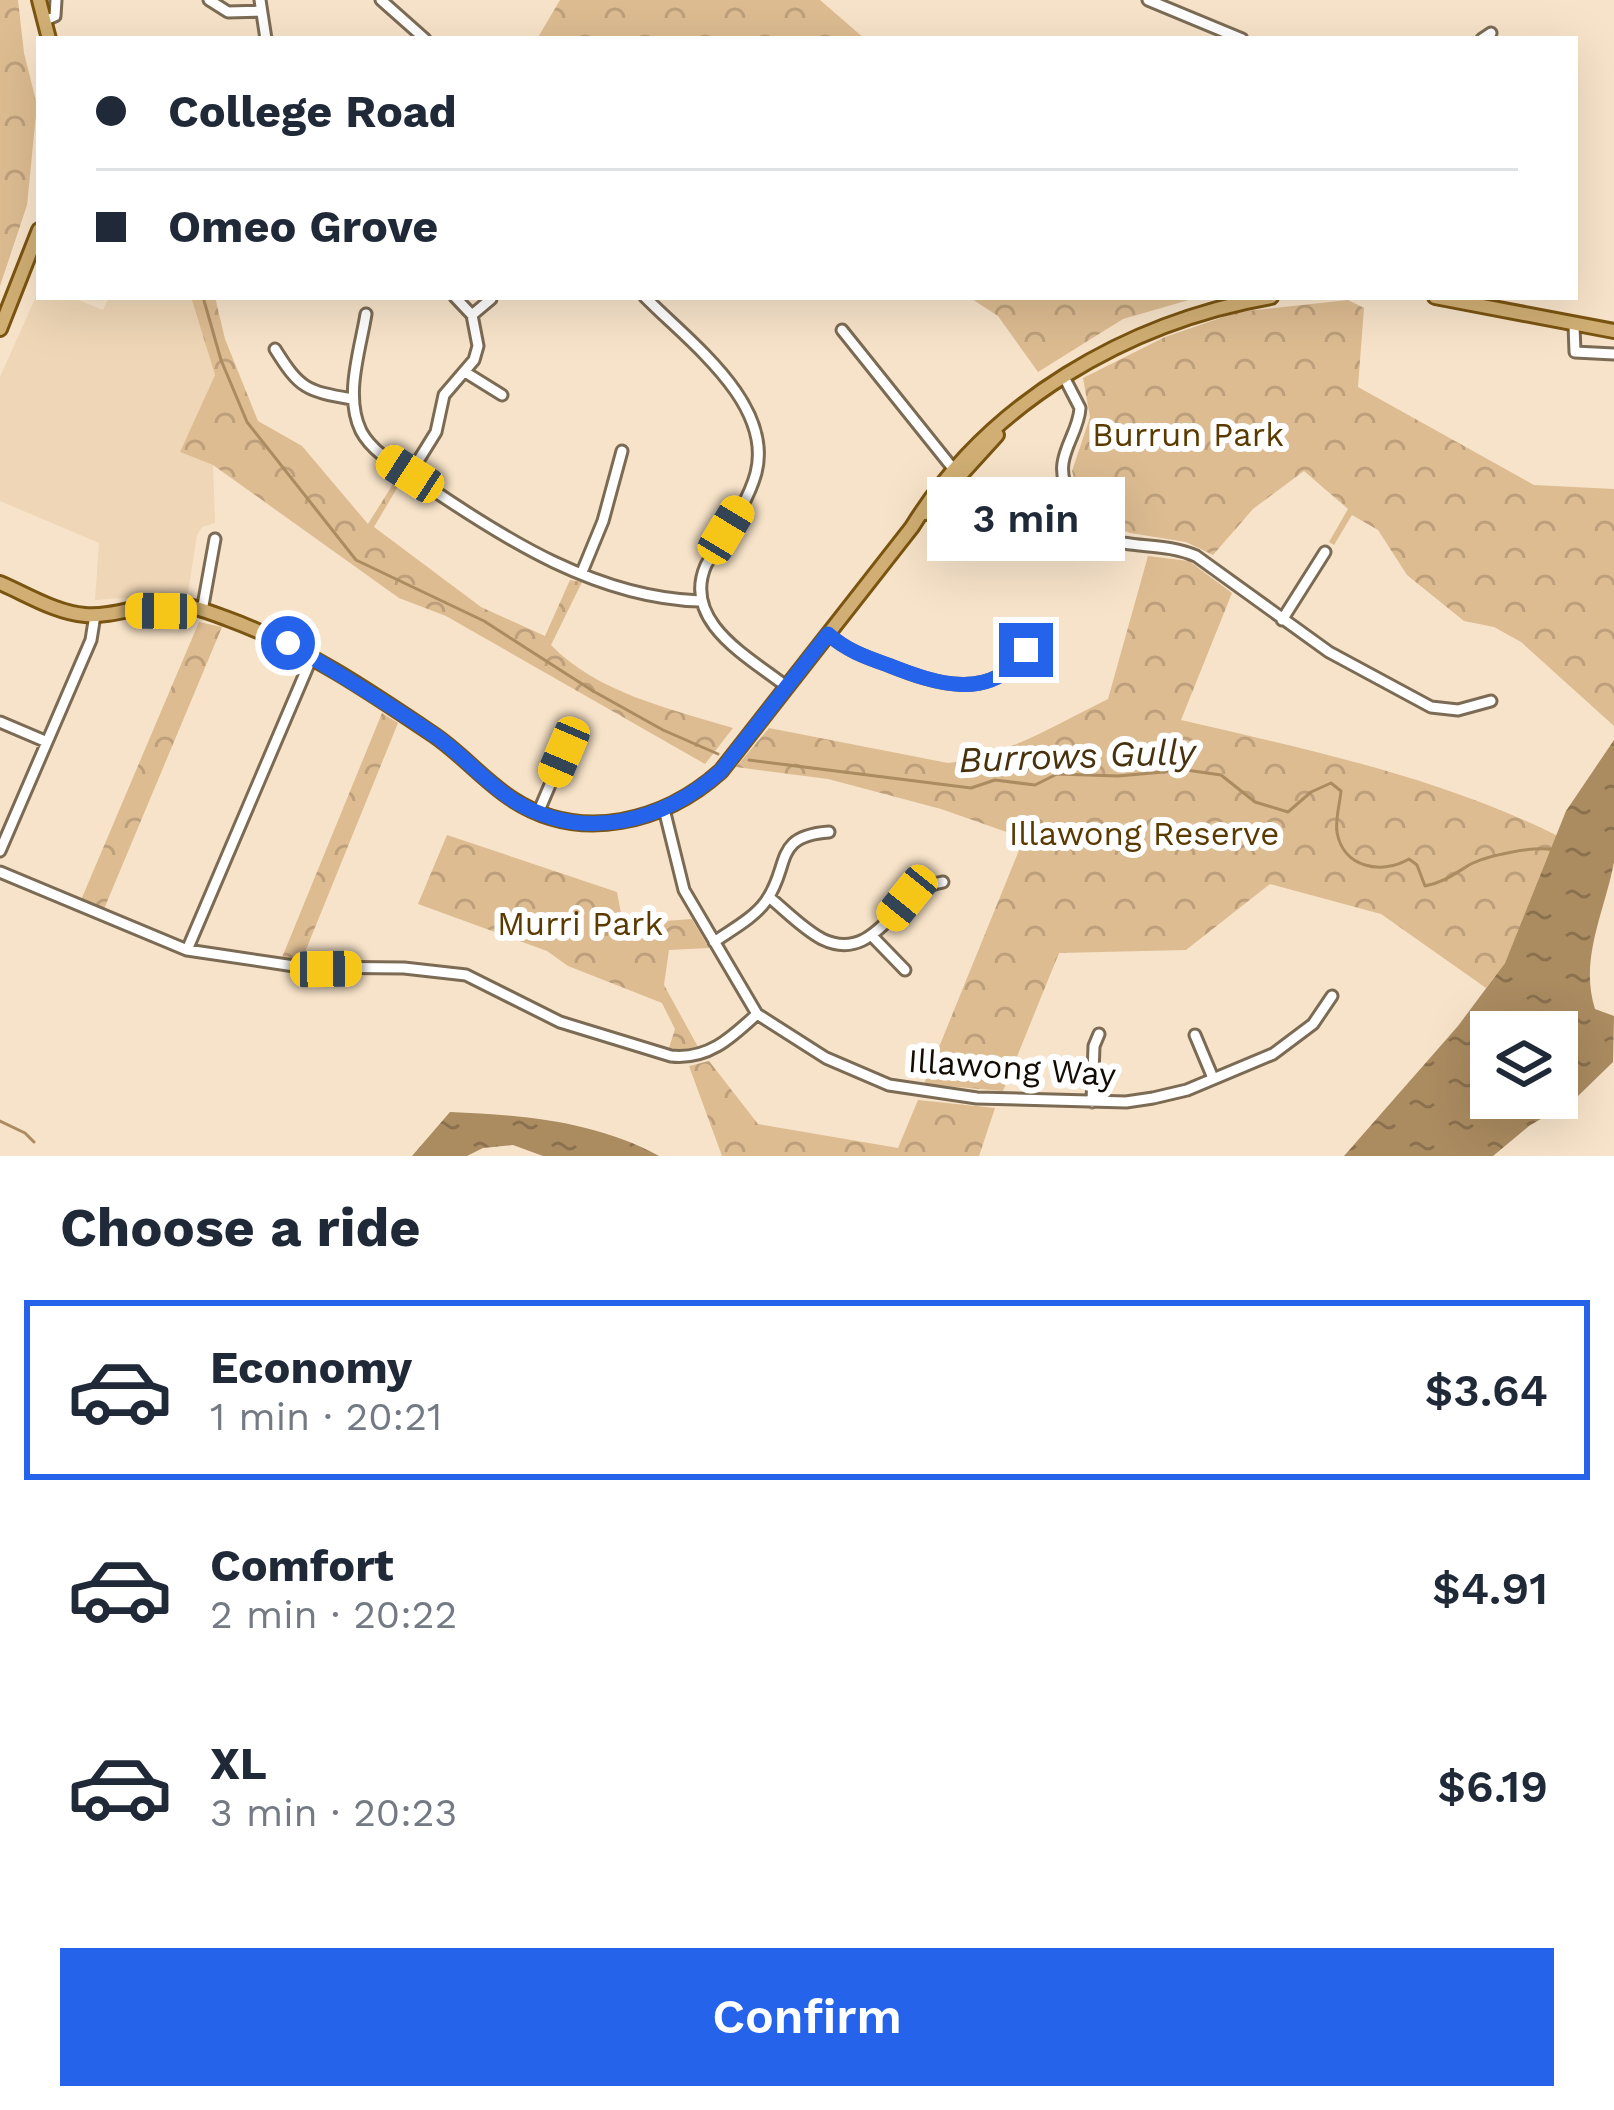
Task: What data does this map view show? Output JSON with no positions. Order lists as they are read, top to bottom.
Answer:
{
  "streets": {
    "street": ["Illawong Way"]
  },
  "water": ["Burrows Gully"],
  "parks": ["Burrun Park", "Illawong Reserve", "Murri Park"],
  "page": {
    "banner": ["College Road", "Omeo Grove"],
    "bubble": "3 min",
    "heading": "Choose a ride",
    "list": [
      {
        "name": "Economy",
        "note": "1 min · 20:21",
        "value": "$3.64"
      },
      {
        "name": "Comfort",
        "note": "2 min · 20:22",
        "value": "$4.91"
      },
      {
        "name": "XL",
        "note": "3 min · 20:23",
        "value": "$6.19"
      }
    ],
    "buttons": "Confirm"
  }
}
